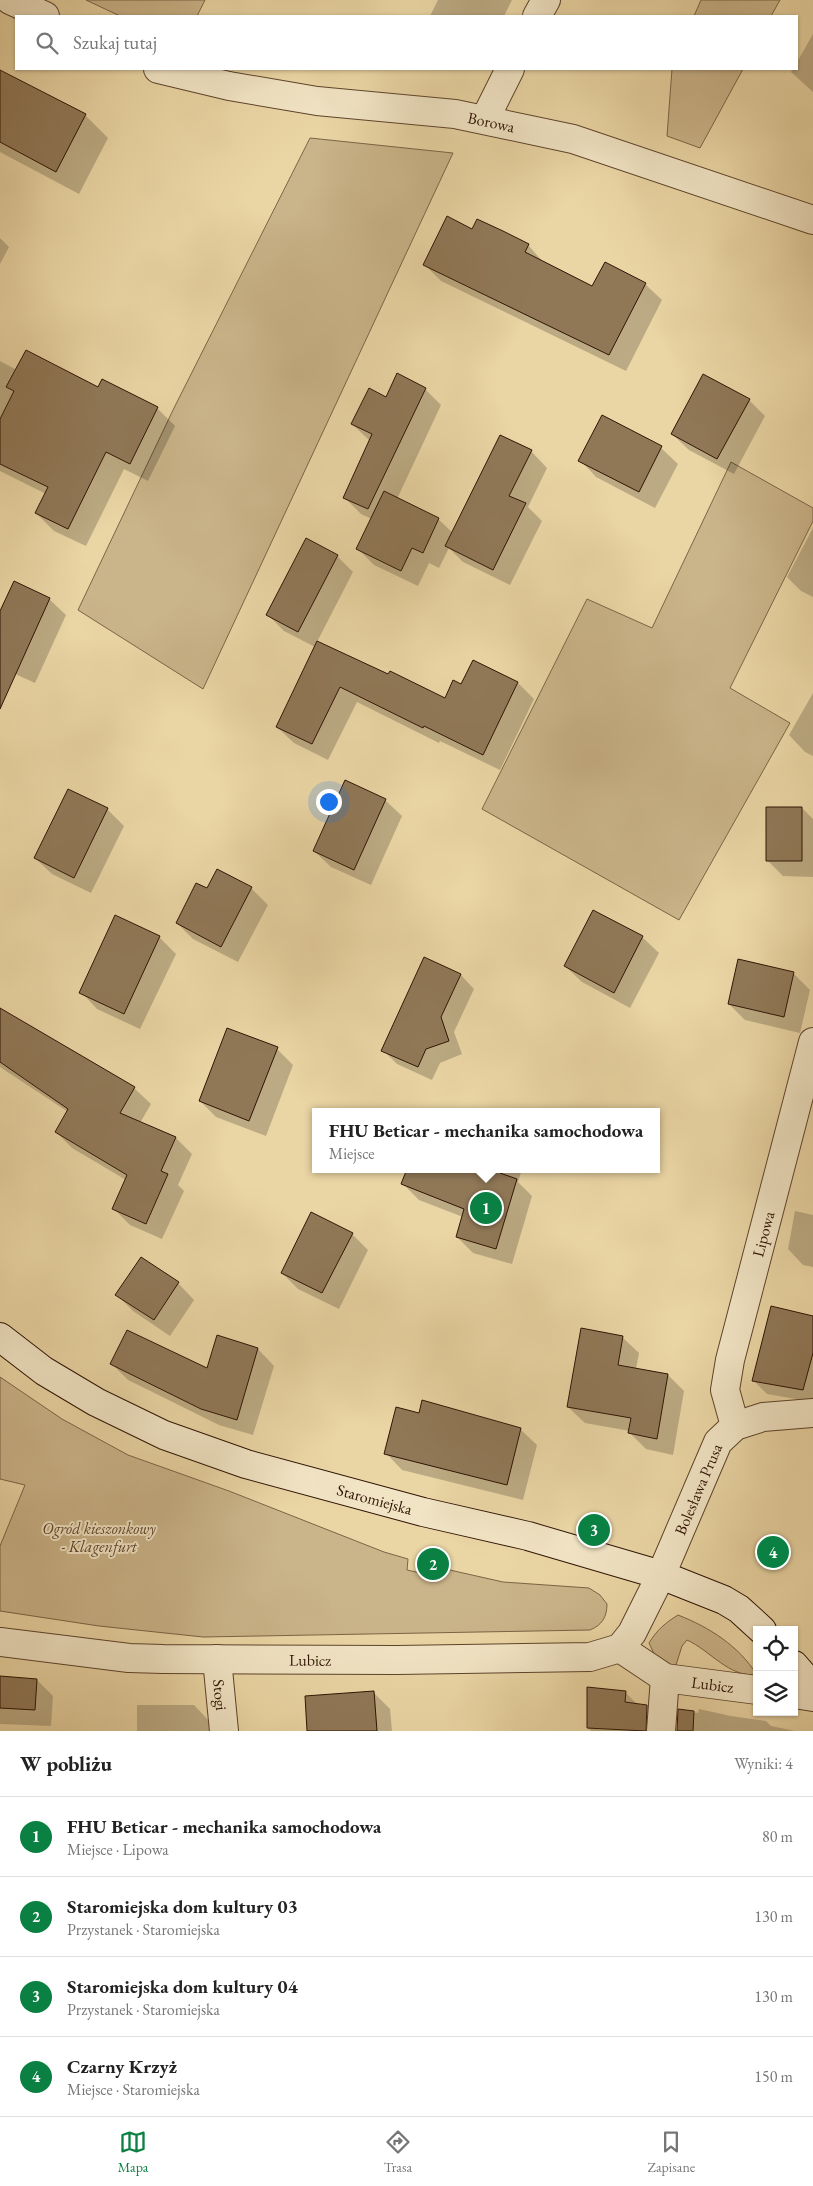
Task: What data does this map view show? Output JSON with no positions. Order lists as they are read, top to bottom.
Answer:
{
  "streets": {
    "street": [
      "Borowa",
      "Lipowa",
      "Bolesława Prusa",
      "Staromiejska",
      "Lubicz",
      "Stogi"
    ]
  },
  "crossings": [
    ["Lipowa", "Bolesława Prusa"],
    ["Bolesława Prusa", "Staromiejska"],
    ["Lubicz", "Stogi"]
  ],
  "parks": ["Ogród kieszonkowy - Klagenfurt"],
  "page": {
    "search": "Szukaj tutaj",
    "popup": ["FHU Beticar - mechanika samochodowa", "Miejsce"],
    "pins": [
      "1",
      "3",
      "4",
      "2"
    ],
    "heading": ["W pobliżu", "Wyniki: 4"],
    "list": [
      {
        "mark": "1",
        "name": "FHU Beticar - mechanika samochodowa",
        "note": "Miejsce · Lipowa",
        "value": "80 m"
      },
      {
        "mark": "2",
        "name": "Staromiejska dom kultury 03",
        "note": "Przystanek · Staromiejska",
        "value": "130 m"
      },
      {
        "mark": "3",
        "name": "Staromiejska dom kultury 04",
        "note": "Przystanek · Staromiejska",
        "value": "130 m"
      },
      {
        "mark": "4",
        "name": "Czarny Krzyż",
        "note": "Miejsce · Staromiejska",
        "value": "150 m"
      }
    ],
    "nav": ["Mapa", "Trasa", "Zapisane"]
  }
}
